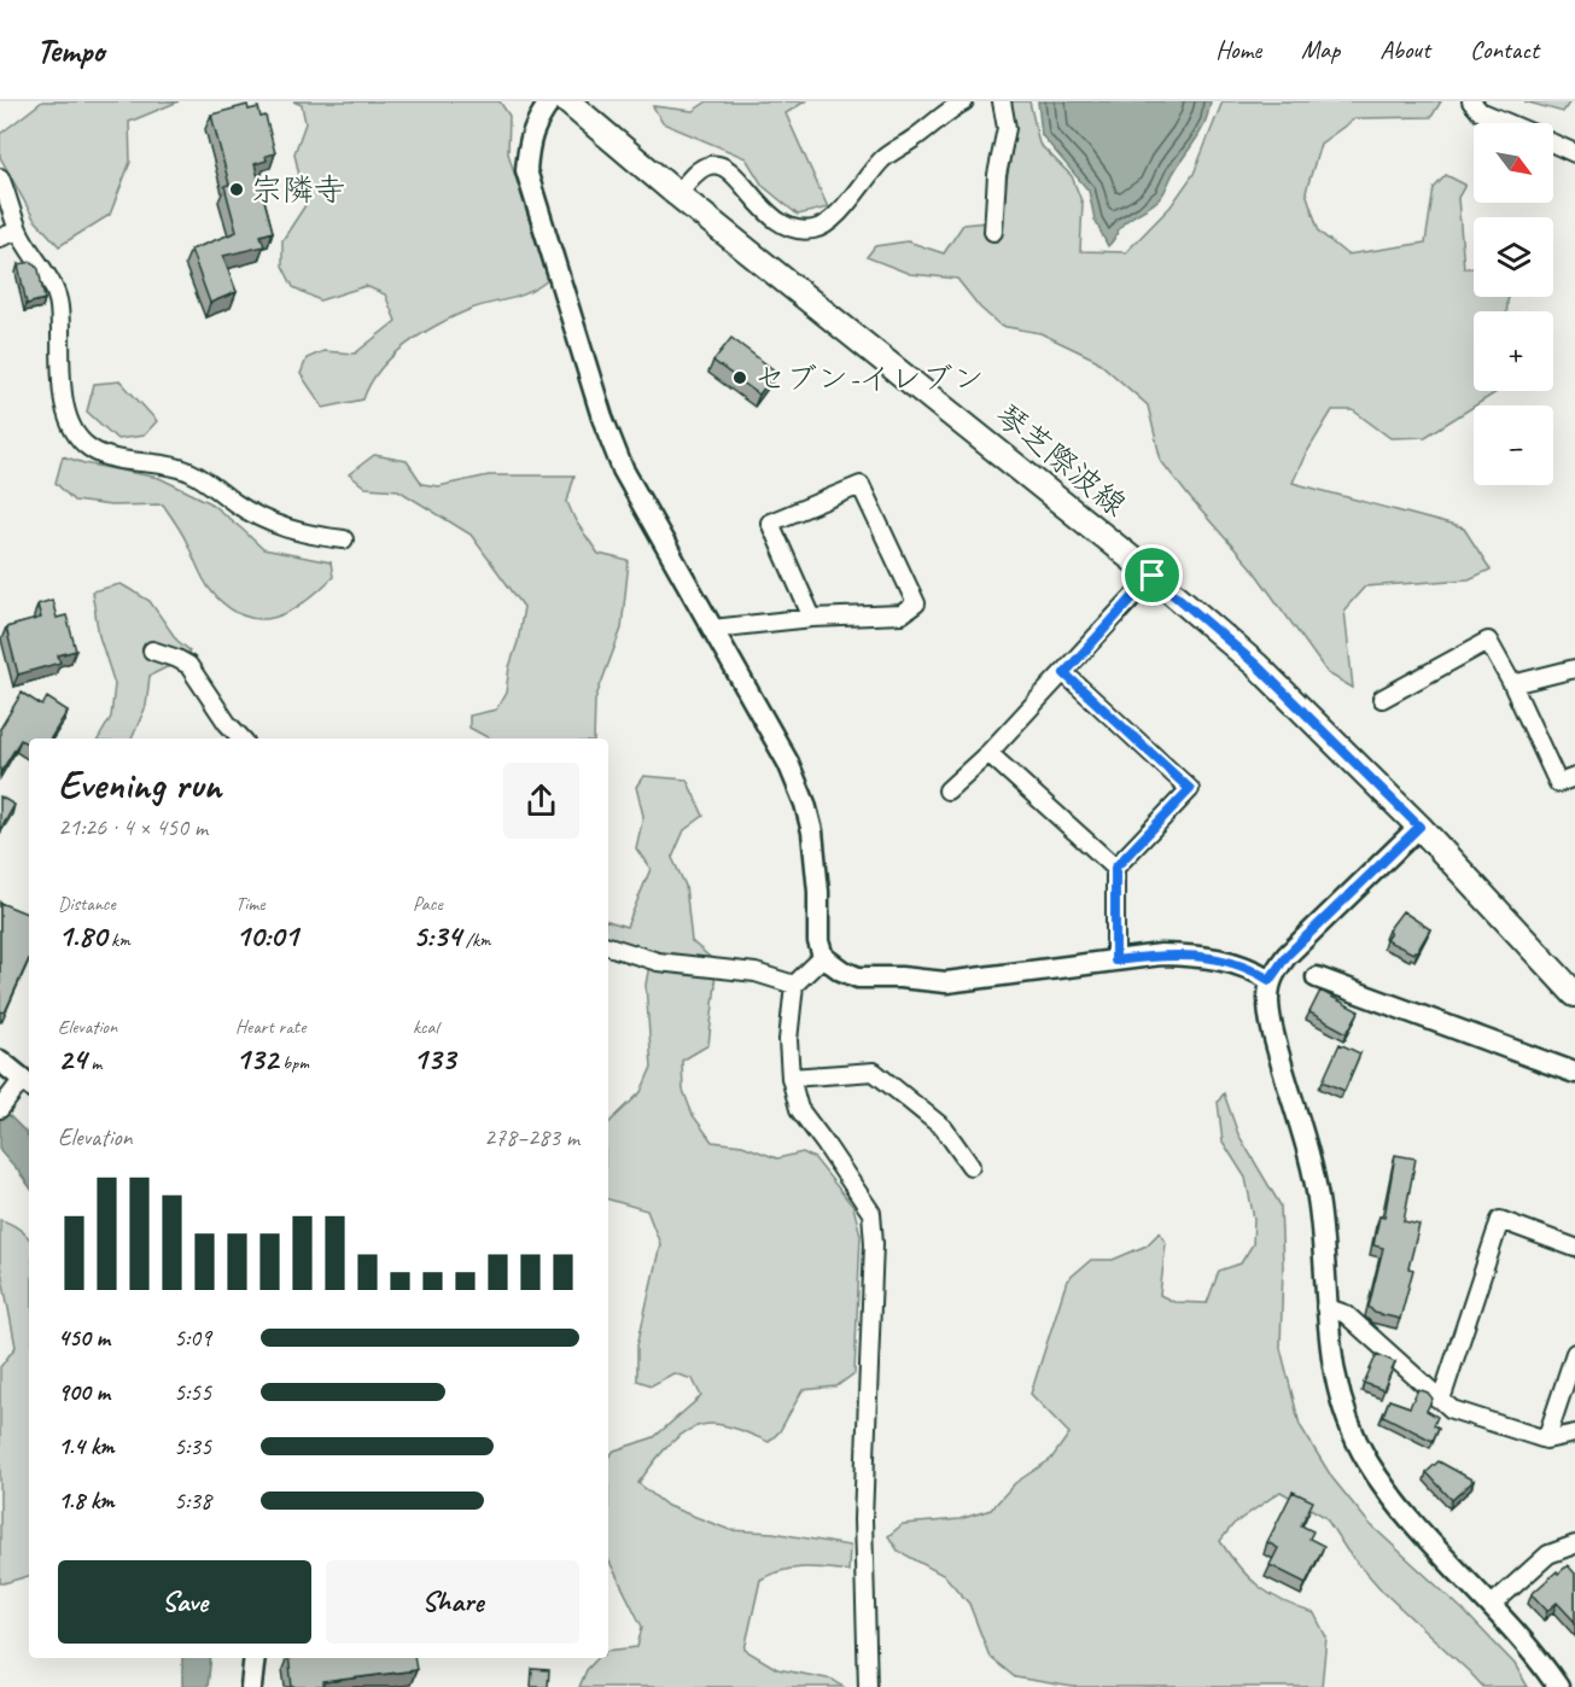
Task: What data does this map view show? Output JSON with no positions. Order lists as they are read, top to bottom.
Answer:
{
  "streets": {
    "main road": ["琴芝際波線"]
  },
  "places": ["宗隣寺", "セブン-イレブン"],
  "north": "bottom right",
  "page": {
    "header": "Tempo",
    "nav": [
      "Home",
      "Map",
      "About",
      "Contact"
    ],
    "map_buttons": ["+", "−"],
    "heading": ["Evening run", "21:26 · 4 × 450 m"],
    "stats": [
      ["Distance", "1.80 km"],
      ["Time", "10:01"],
      ["Pace", "5:34 /km"],
      ["Elevation", "24 m"],
      ["Heart rate", "132 bpm"],
      ["kcal", "133"]
    ],
    "chart": ["Elevation", "278–283 m"],
    "list": [
      {
        "name": "450 m",
        "note": "5:09"
      },
      {
        "name": "900 m",
        "note": "5:55"
      },
      {
        "name": "1.4 km",
        "note": "5:35"
      },
      {
        "name": "1.8 km",
        "note": "5:38"
      }
    ],
    "buttons": ["Save", "Share"]
  }
}
